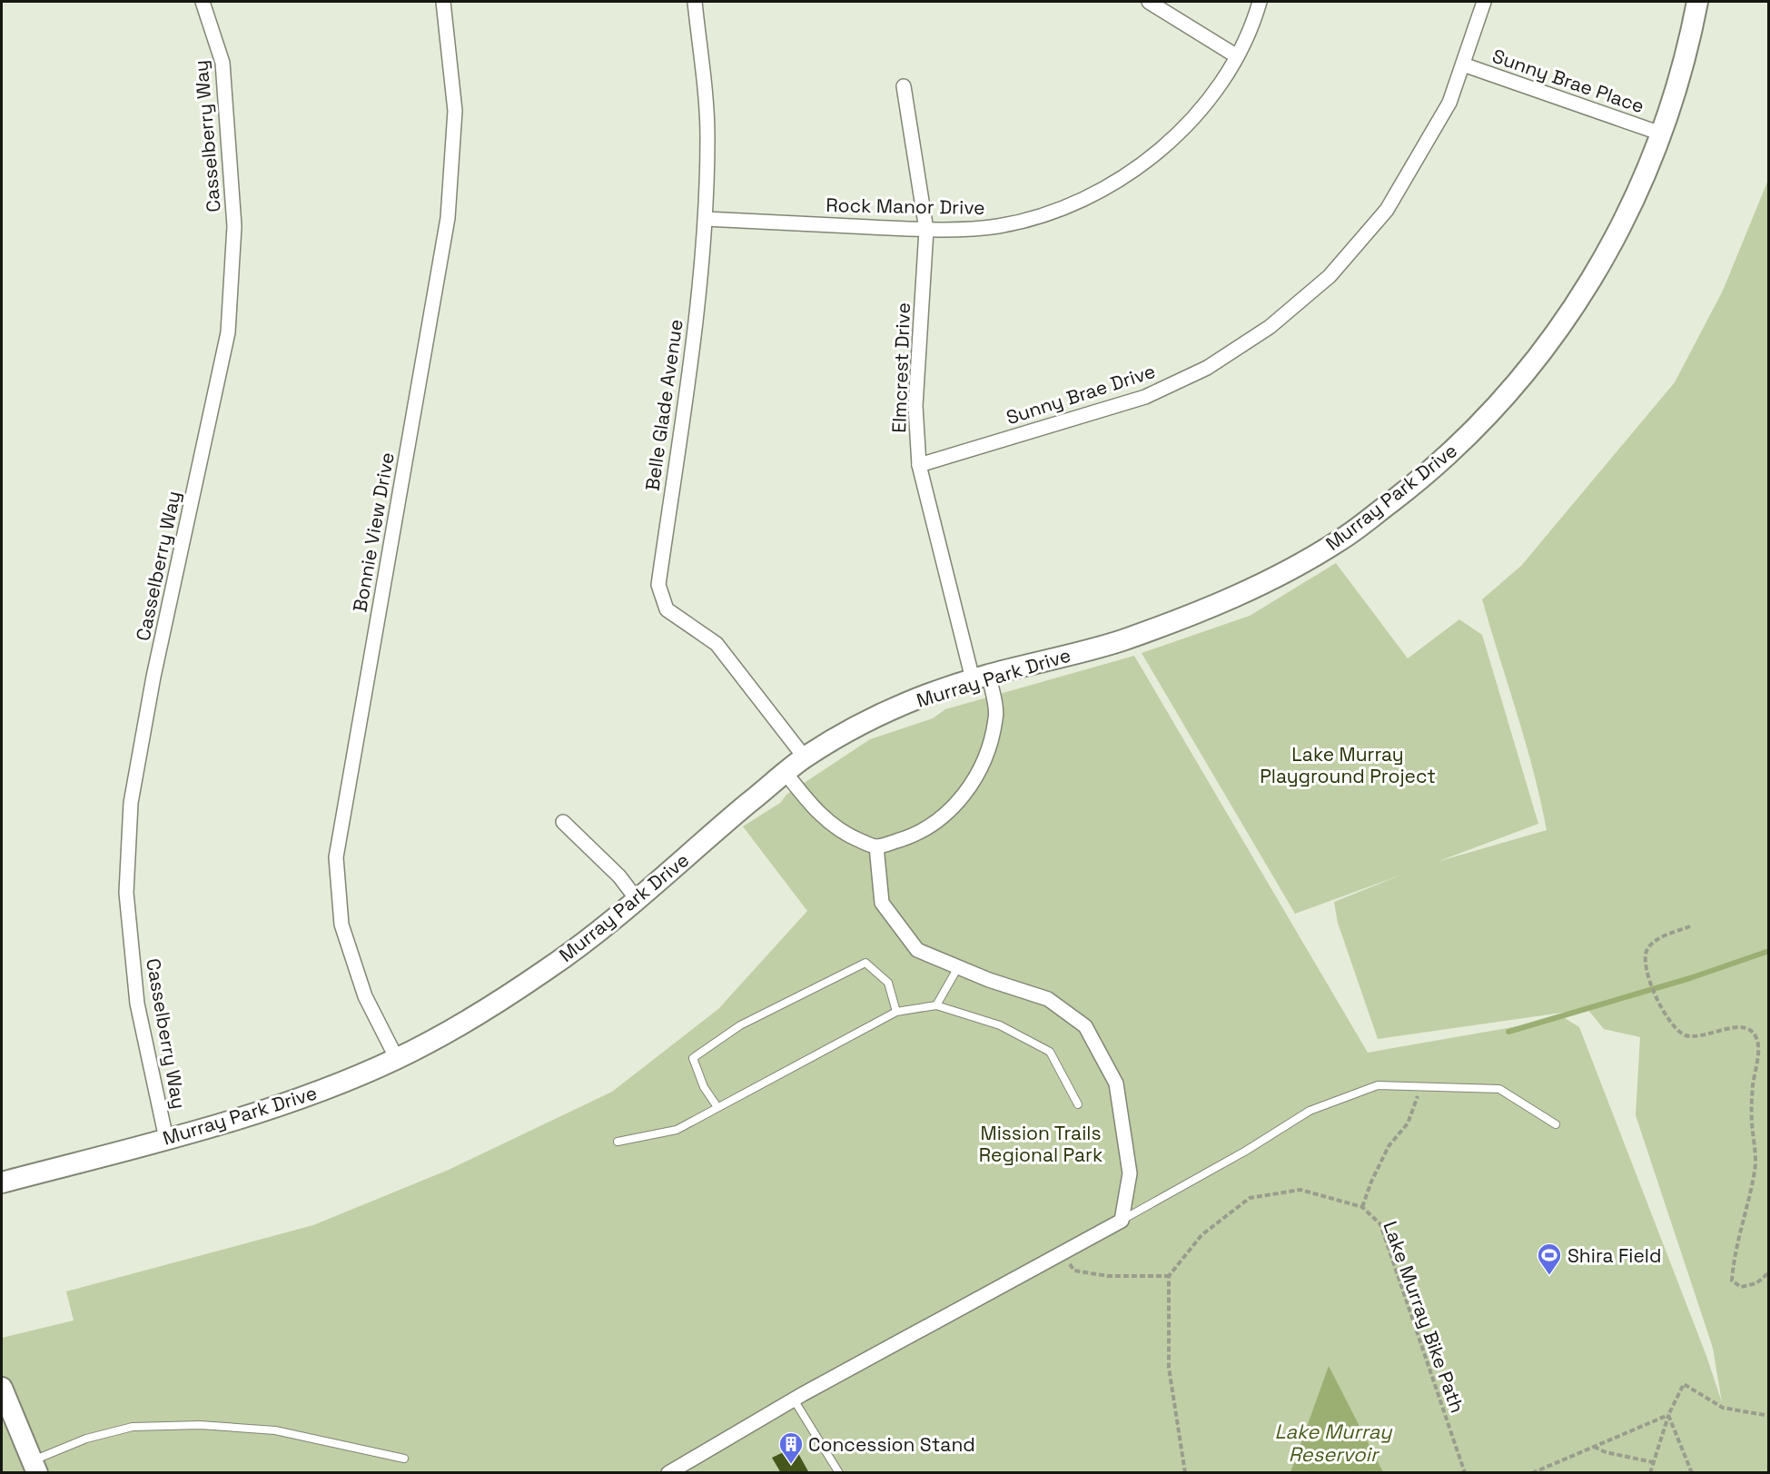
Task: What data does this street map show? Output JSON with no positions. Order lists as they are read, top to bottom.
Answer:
{
  "streets": {
    "street": [
      "Sunny Brae Place",
      "Casselberry Way",
      "Rock Manor Drive",
      "Elmcrest Drive",
      "Sunny Brae Drive",
      "Belle Glade Avenue",
      "Murray Park Drive",
      "Bonnie View Drive"
    ],
    "path": ["Lake Murray Bike Path"]
  },
  "crossings": [
    ["Sunny Brae Place", "Sunny Brae Drive"],
    ["Sunny Brae Place", "Murray Park Drive"],
    ["Casselberry Way", "Murray Park Drive"],
    ["Rock Manor Drive", "Elmcrest Drive"],
    ["Rock Manor Drive", "Belle Glade Avenue"],
    ["Elmcrest Drive", "Sunny Brae Drive"],
    ["Elmcrest Drive", "Murray Park Drive"],
    ["Belle Glade Avenue", "Murray Park Drive"],
    ["Murray Park Drive", "Bonnie View Drive"]
  ],
  "water": ["Lake Murray Reservoir"],
  "parks": ["Lake Murray Playground Project", "Mission Trails Regional Park"],
  "places": {
    "sports": ["Shira Field"],
    "building": ["Concession Stand"]
  }
}
